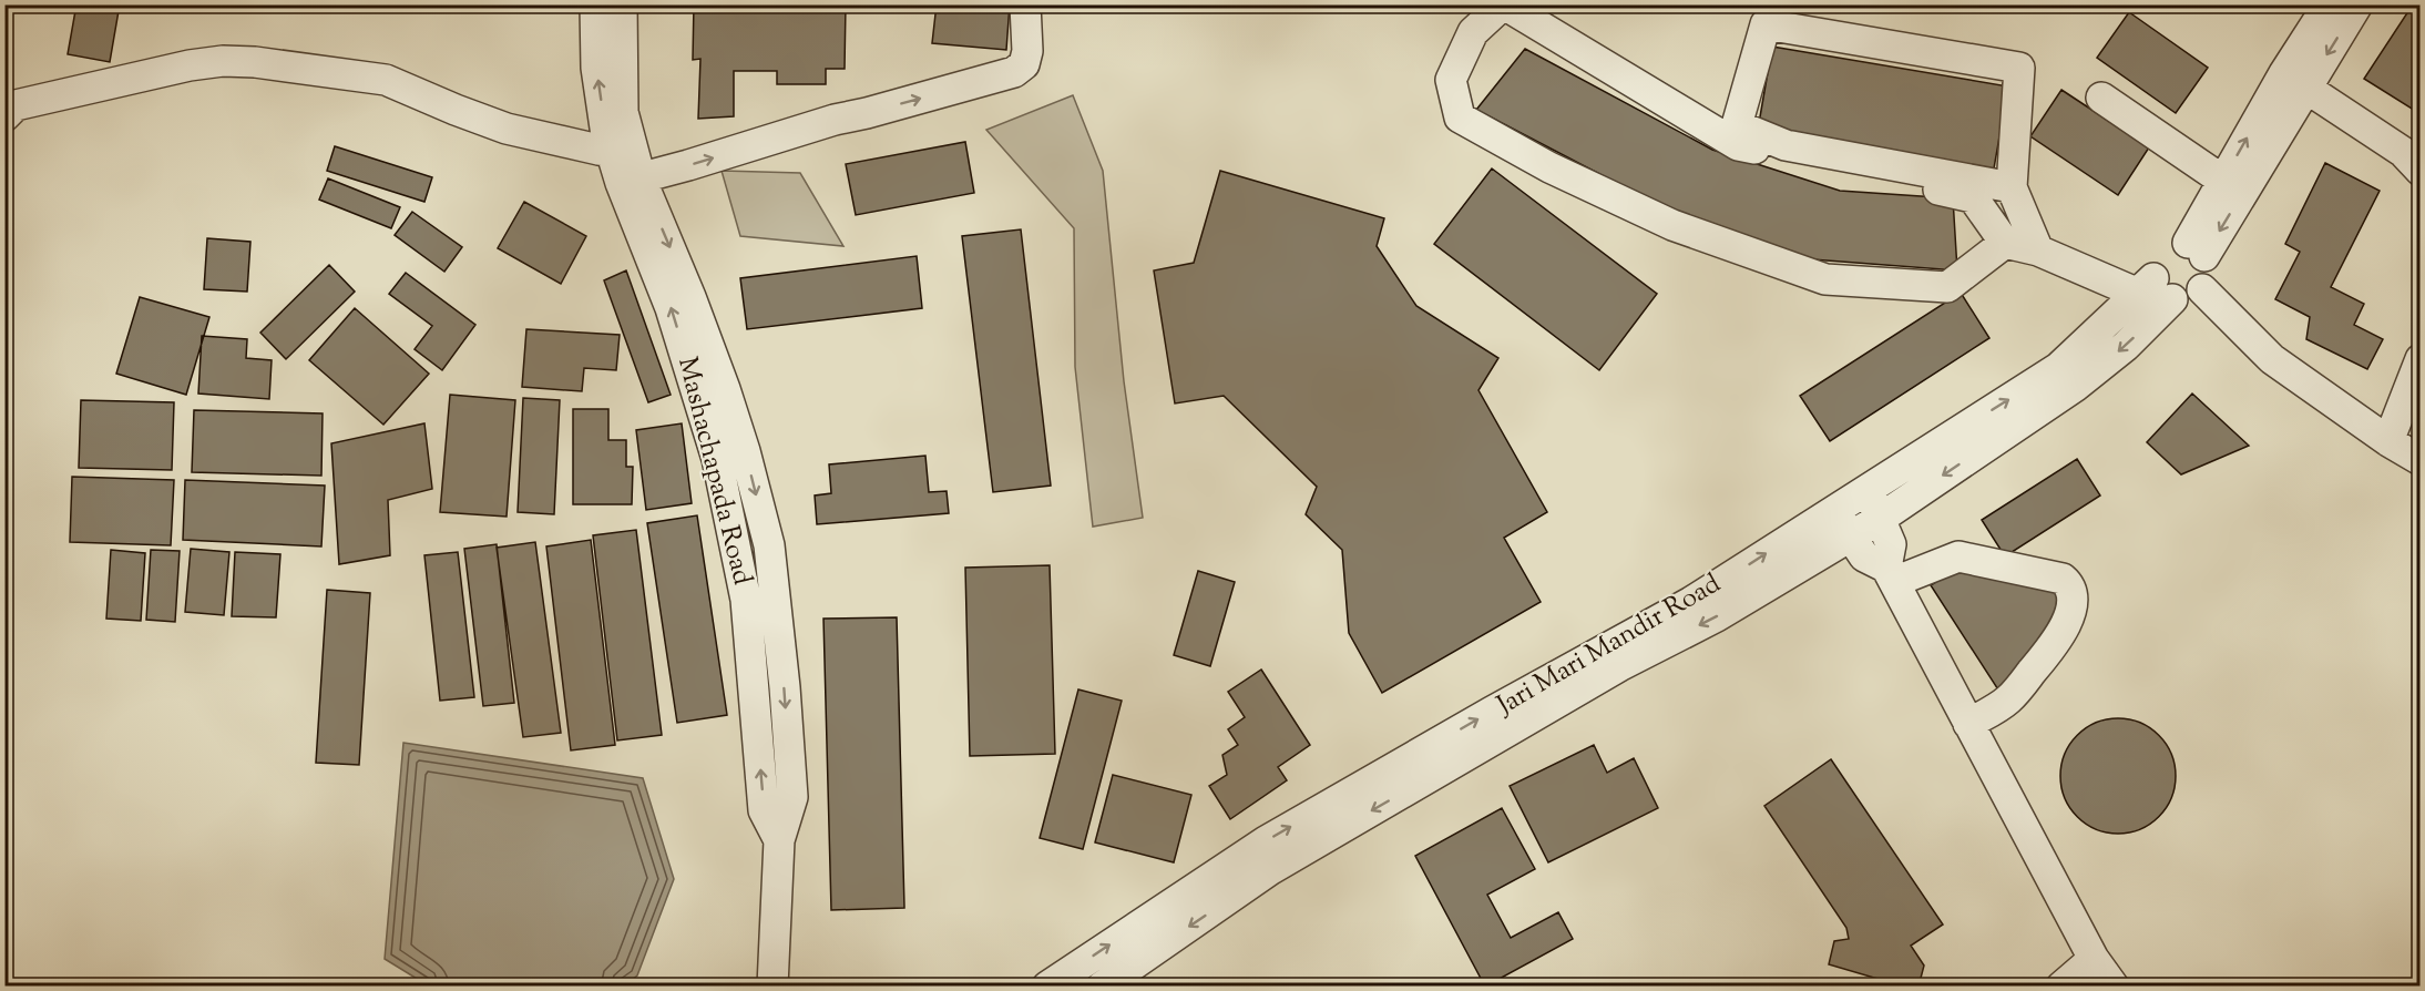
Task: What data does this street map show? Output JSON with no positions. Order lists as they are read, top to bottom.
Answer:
{
  "streets": {
    "street": ["Mashachapada Road", "Jari Mari Mandir Road"]
  }
}
